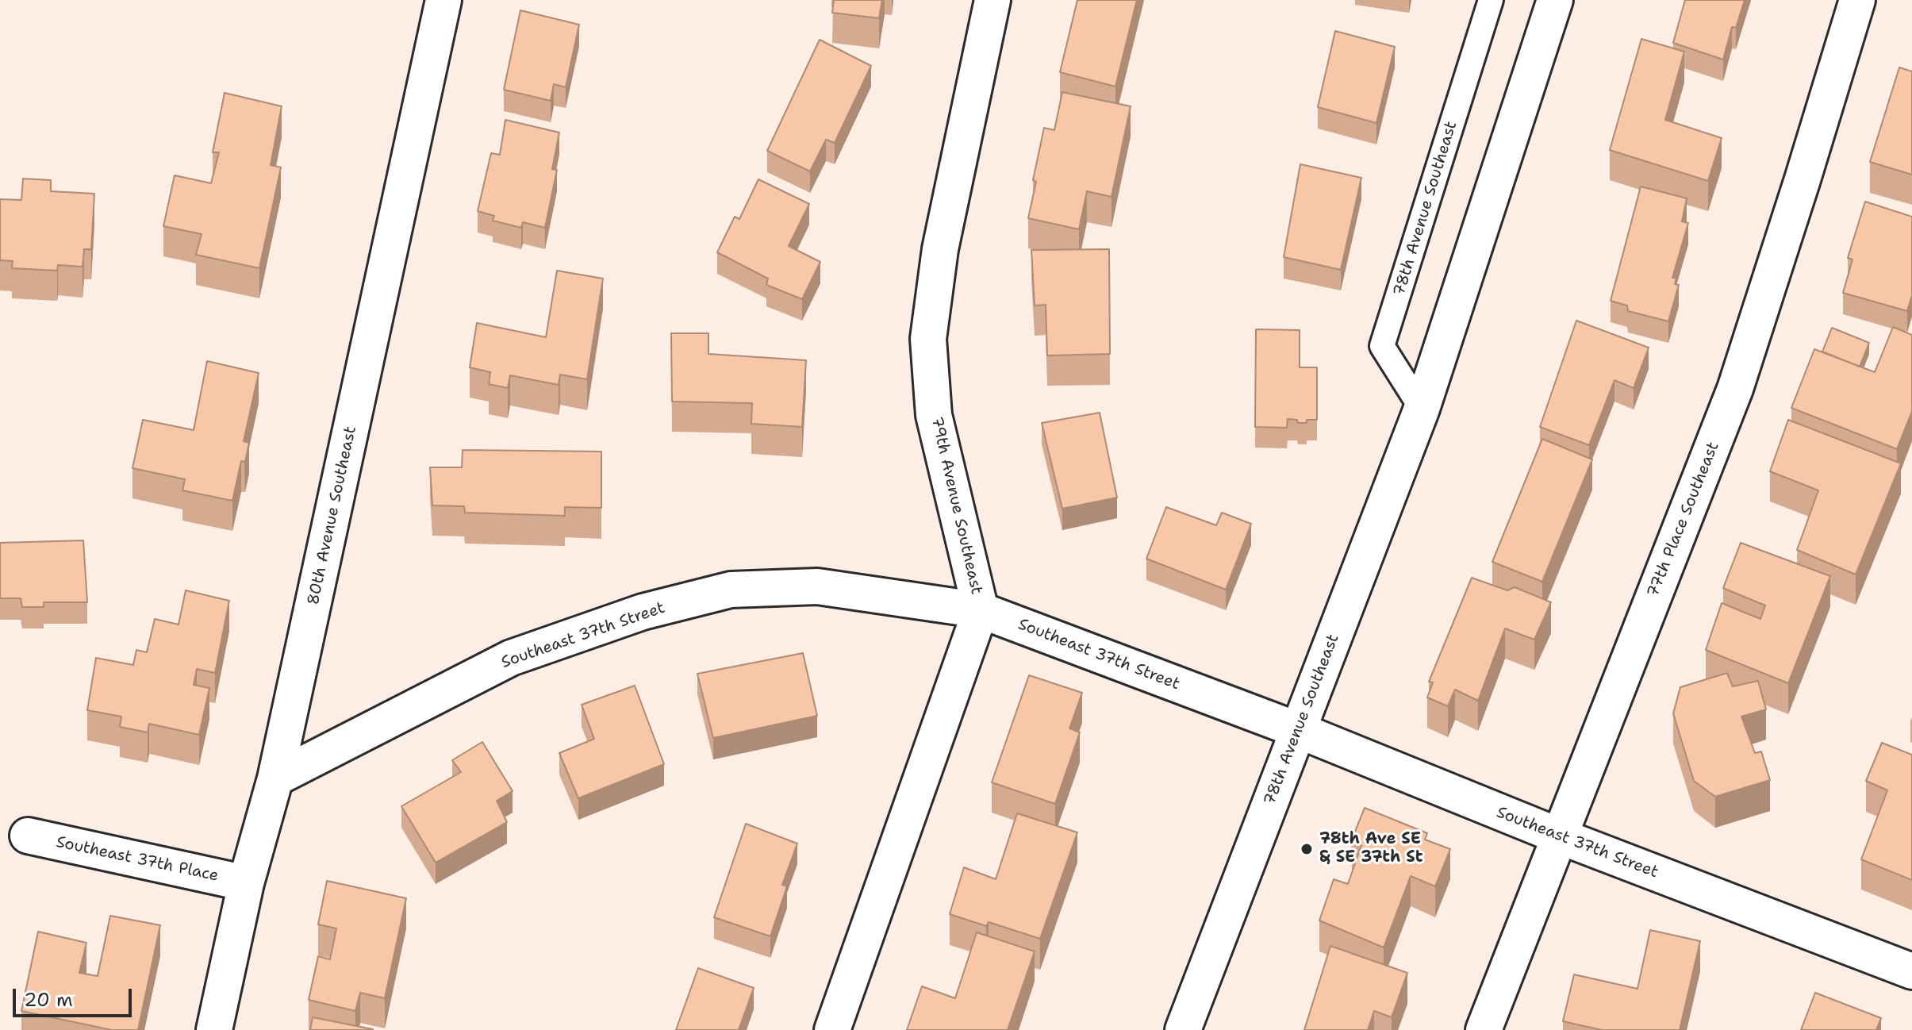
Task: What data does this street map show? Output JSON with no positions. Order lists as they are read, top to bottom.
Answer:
{
  "streets": {
    "street": [
      "78th Avenue Southeast",
      "79th Avenue Southeast",
      "80th Avenue Southeast",
      "77th Place Southeast",
      "Southeast 37th Street",
      "Southeast 37th Place"
    ]
  },
  "crossings": [
    ["78th Avenue Southeast", "Southeast 37th Street"],
    ["79th Avenue Southeast", "Southeast 37th Street"],
    ["80th Avenue Southeast", "Southeast 37th Street"],
    ["80th Avenue Southeast", "Southeast 37th Place"],
    ["77th Place Southeast", "Southeast 37th Street"]
  ],
  "places": ["78th Ave SE & SE 37th St"],
  "scale_bar": "20 m"
}
